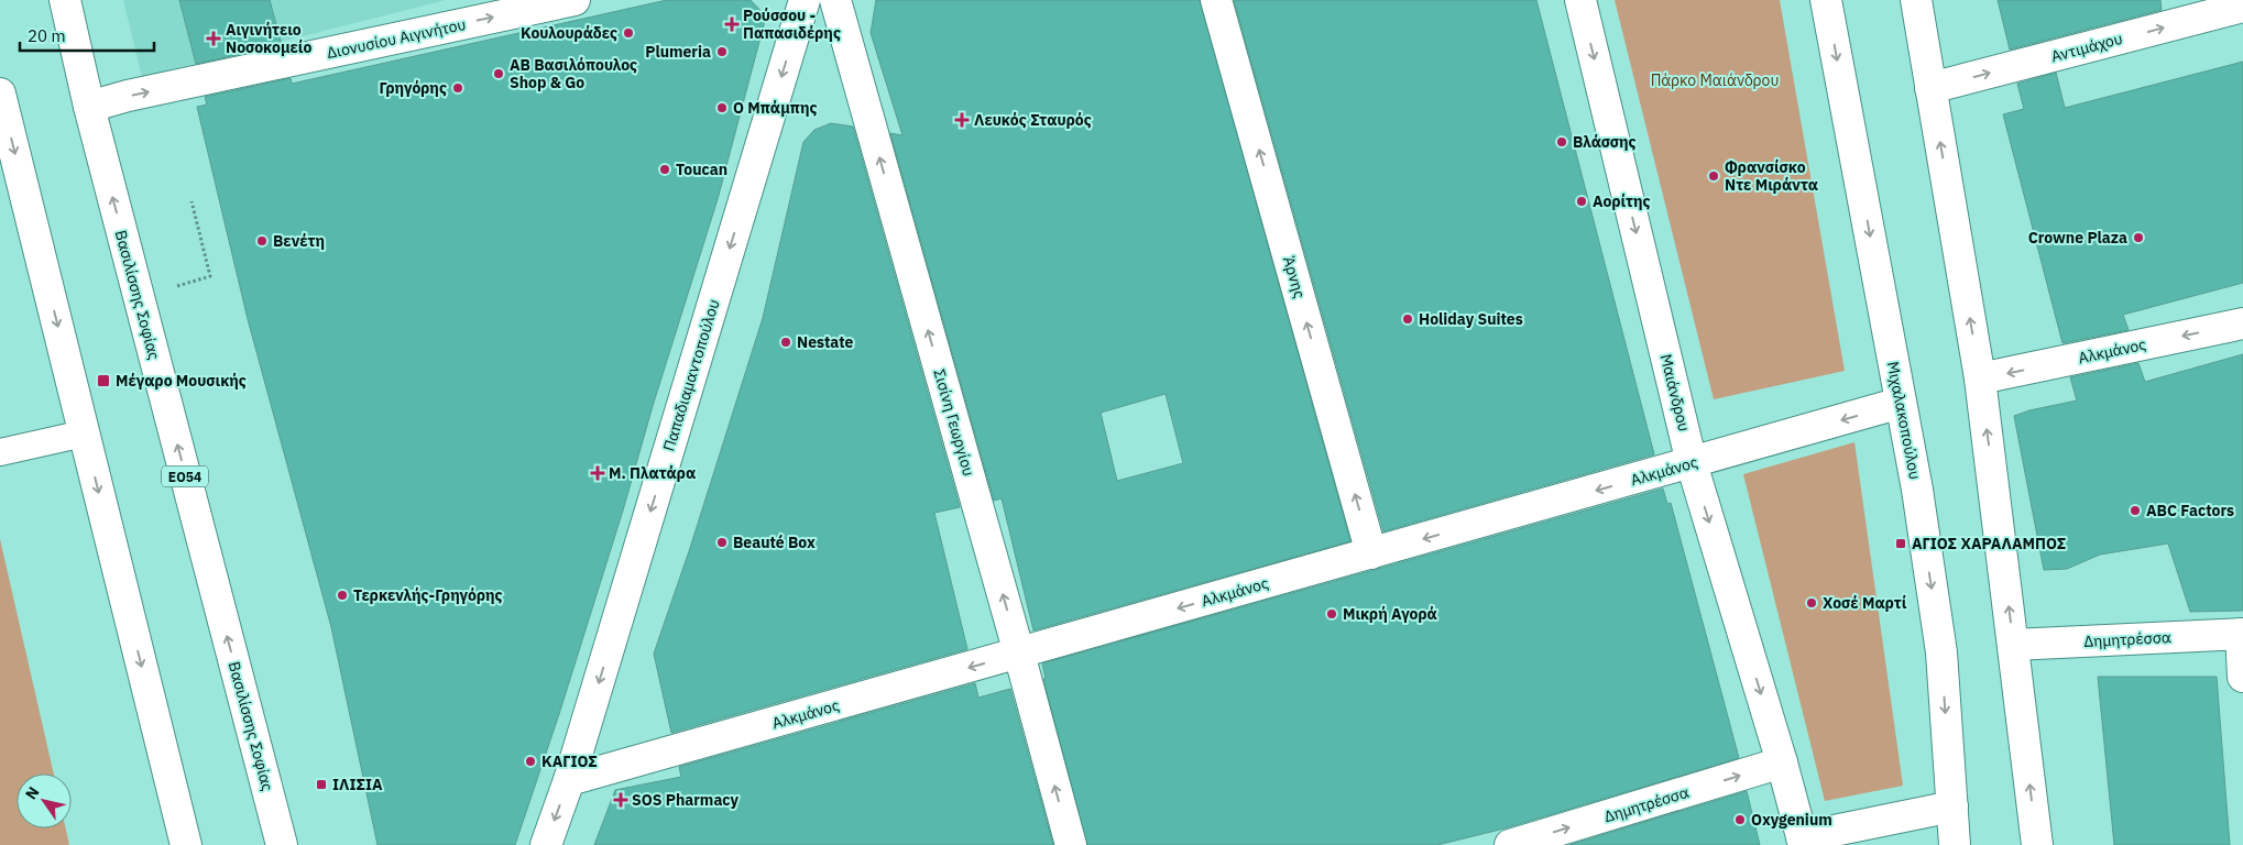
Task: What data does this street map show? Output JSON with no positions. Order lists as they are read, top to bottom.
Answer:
{
  "streets": {
    "street": [
      "Διονυσίου Αιγινήτου",
      "Αντιμάχου",
      "Άρνης",
      "Βασιλίσσης Σοφίας",
      "Αλκμάνος",
      "Παπαδιαμαντοπούλου",
      "Μαιάνδρου",
      "Μιχαλακοπούλου",
      "Σισίνη Γεωργίου",
      "ΕΟ54",
      "Δημητρέσσα"
    ]
  },
  "crossings": [
    ["Διονυσίου Αιγινήτου", "Βασιλίσσης Σοφίας"],
    ["Άρνης", "Αλκμάνος"],
    ["Αλκμάνος", "Παπαδιαμαντοπούλου"],
    ["Αλκμάνος", "Μαιάνδρου"],
    ["Αλκμάνος", "Μιχαλακοπούλου"],
    ["Αλκμάνος", "Σισίνη Γεωργίου"],
    ["Μαιάνδρου", "Δημητρέσσα"]
  ],
  "one_way": [
    "Διονυσίου Αιγινήτου",
    "Αντιμάχου",
    "Άρνης",
    "Αλκμάνος",
    "Παπαδιαμαντοπούλου",
    "Μαιάνδρου",
    "Σισίνη Γεωργίου",
    "Δημητρέσσα"
  ],
  "parks": ["Πάρκο Μαιάνδρου"],
  "places": {
    "health": [
      "Ρούσσου - Παπασιδέρης",
      "Αιγινήτειο Νοσοκομείο",
      "Λευκός Σταυρός",
      "Μ. Πλατάρα",
      "SOS Pharmacy"
    ],
    "other": [
      "Κουλουράδες",
      "Plumeria",
      "ΑΒ Βασιλόπουλος Shop & Go",
      "Γρηγόρης",
      "Ο Μπάμπης",
      "Βλάσσης",
      "Toucan",
      "Φρανσίσκο Ντε Μιράντα",
      "Αορίτης",
      "Crowne Plaza",
      "Βενέτη",
      "Holiday Suites",
      "Nestate",
      "ABC Factors",
      "Beauté Box",
      "Τερκενλής-Γρηγόρης",
      "Χοσέ Μαρτί",
      "Μικρή Αγορά",
      "ΚΑΓΙΟΣ",
      "Oxygenium"
    ],
    "transit": ["Μέγαρο Μουσικής", "ΑΓΙΟΣ ΧΑΡΑΛΑΜΠΟΣ", "ΙΛΙΣΙΑ"]
  },
  "scale_bar": "20 m",
  "north": "top left"
}
